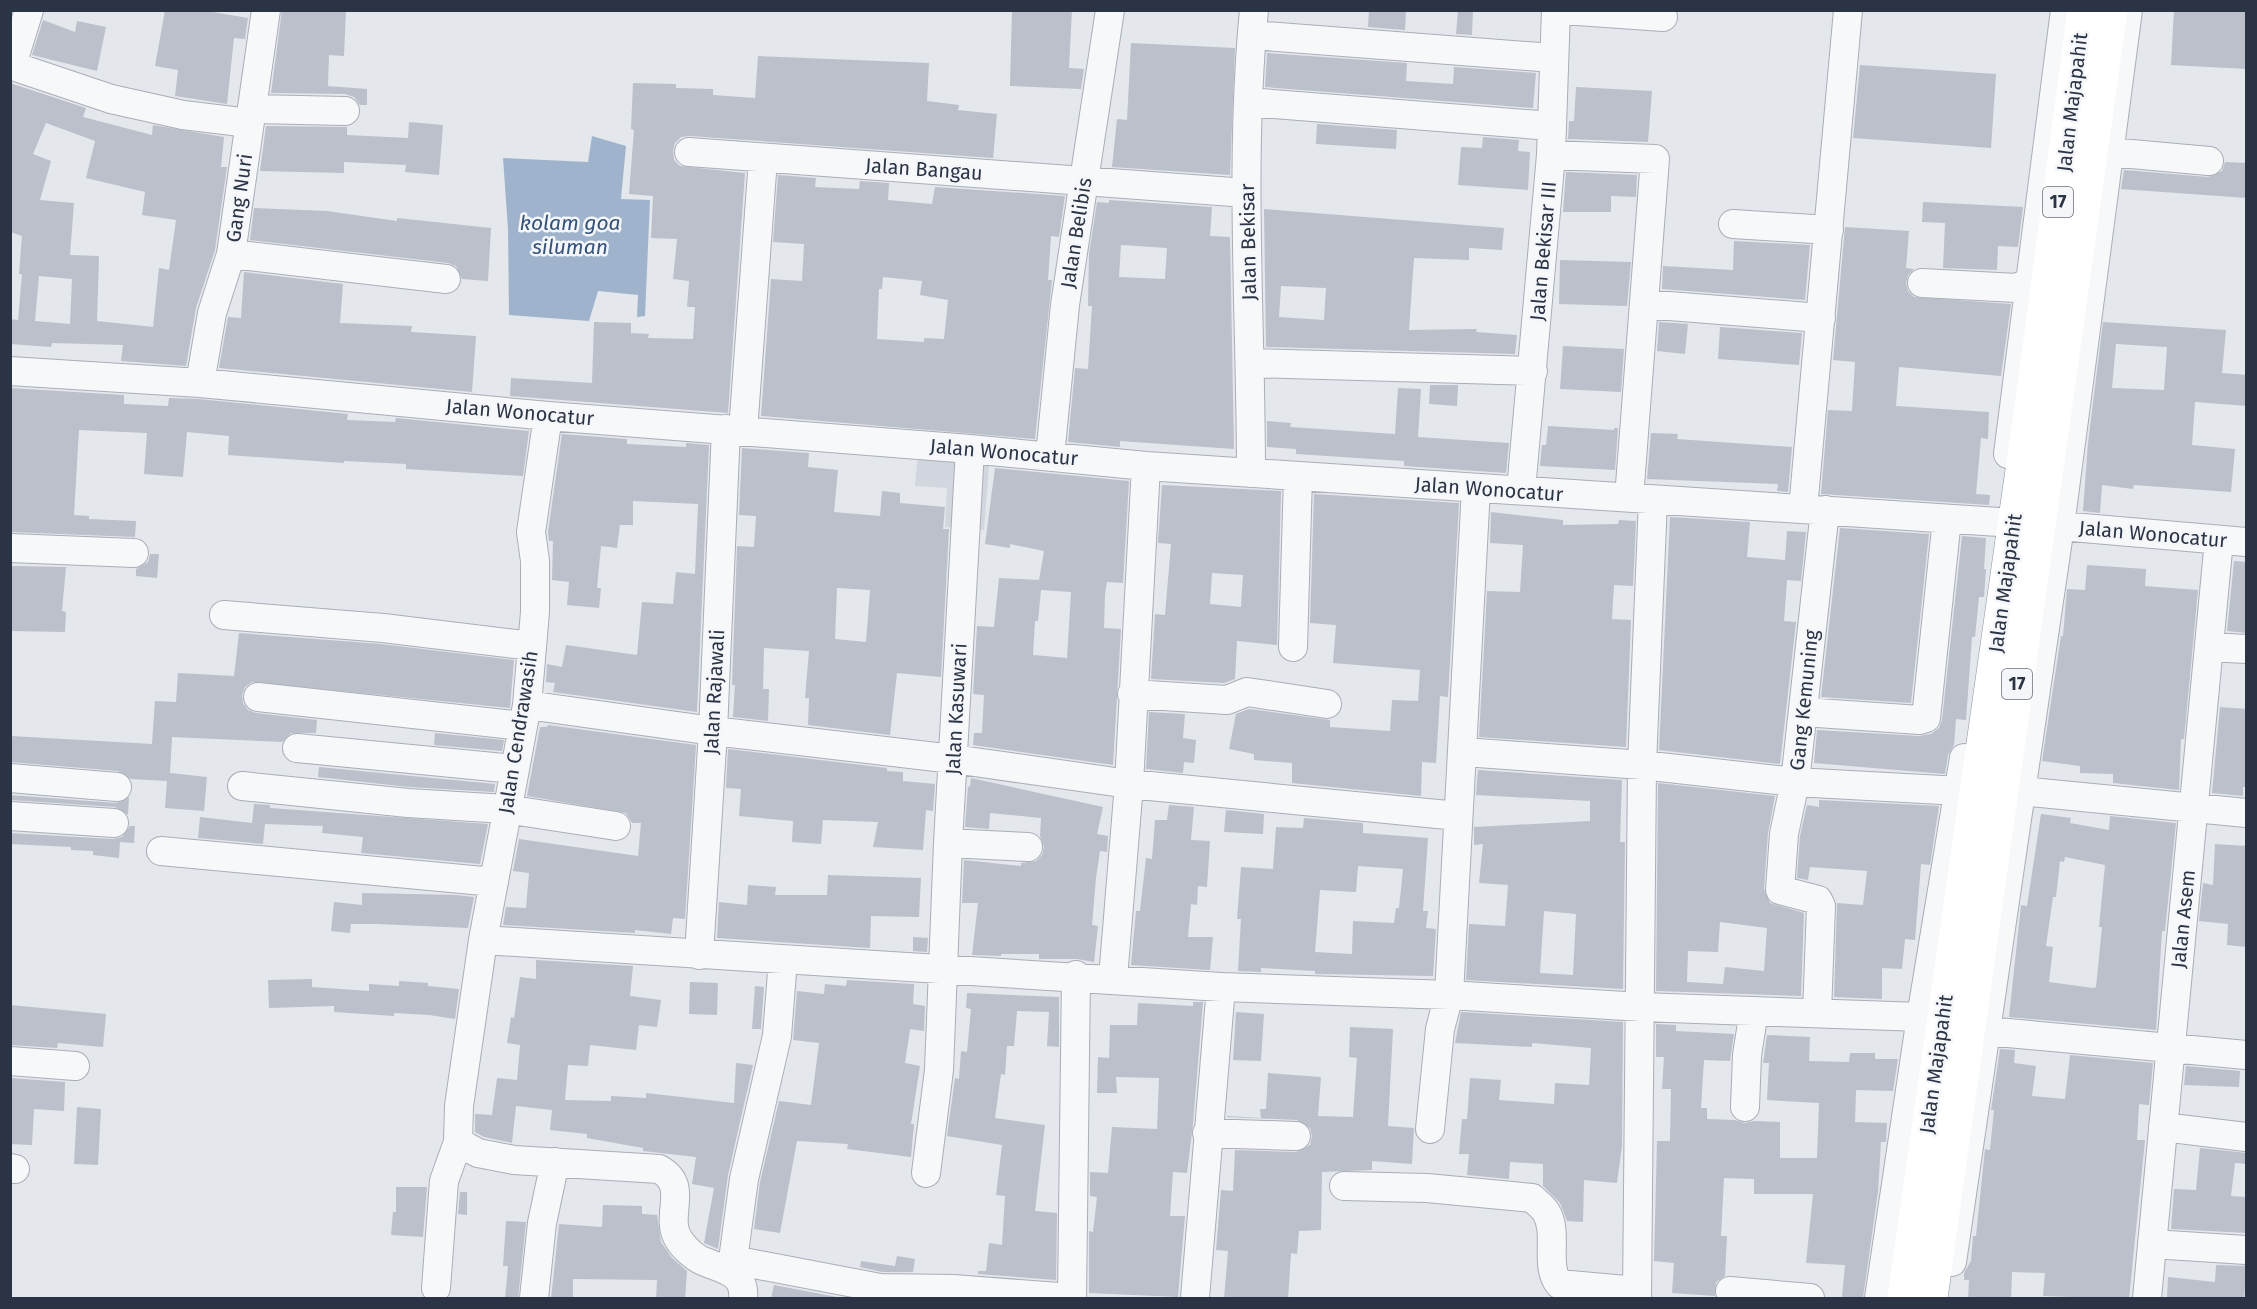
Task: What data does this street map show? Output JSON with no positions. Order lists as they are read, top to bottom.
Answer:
{
  "streets": {
    "highway": ["Jalan Majapahit", "17"],
    "street": [
      "Jalan Bangau",
      "Gang Nuri",
      "Jalan Belibis",
      "Jalan Bekisar",
      "Jalan Bekisar III",
      "Jalan Wonocatur",
      "Jalan Rajawali",
      "Gang Kemuning",
      "Jalan Kasuwari",
      "Jalan Cendrawasih",
      "Jalan Asem"
    ]
  },
  "crossings": [
    ["Jalan Bangau", "Jalan Belibis"],
    ["Jalan Bangau", "Jalan Bekisar"],
    ["Gang Nuri", "Jalan Wonocatur"],
    ["Jalan Belibis", "Jalan Wonocatur"],
    ["Jalan Bekisar", "Jalan Wonocatur"],
    ["Jalan Bekisar III", "Jalan Wonocatur"],
    ["Jalan Wonocatur", "Jalan Rajawali"],
    ["Jalan Wonocatur", "Gang Kemuning"],
    ["Jalan Wonocatur", "Jalan Kasuwari"],
    ["Jalan Wonocatur", "Jalan Cendrawasih"],
    ["Jalan Wonocatur", "Jalan Asem"]
  ],
  "water": ["kolam goa siluman"]
}
